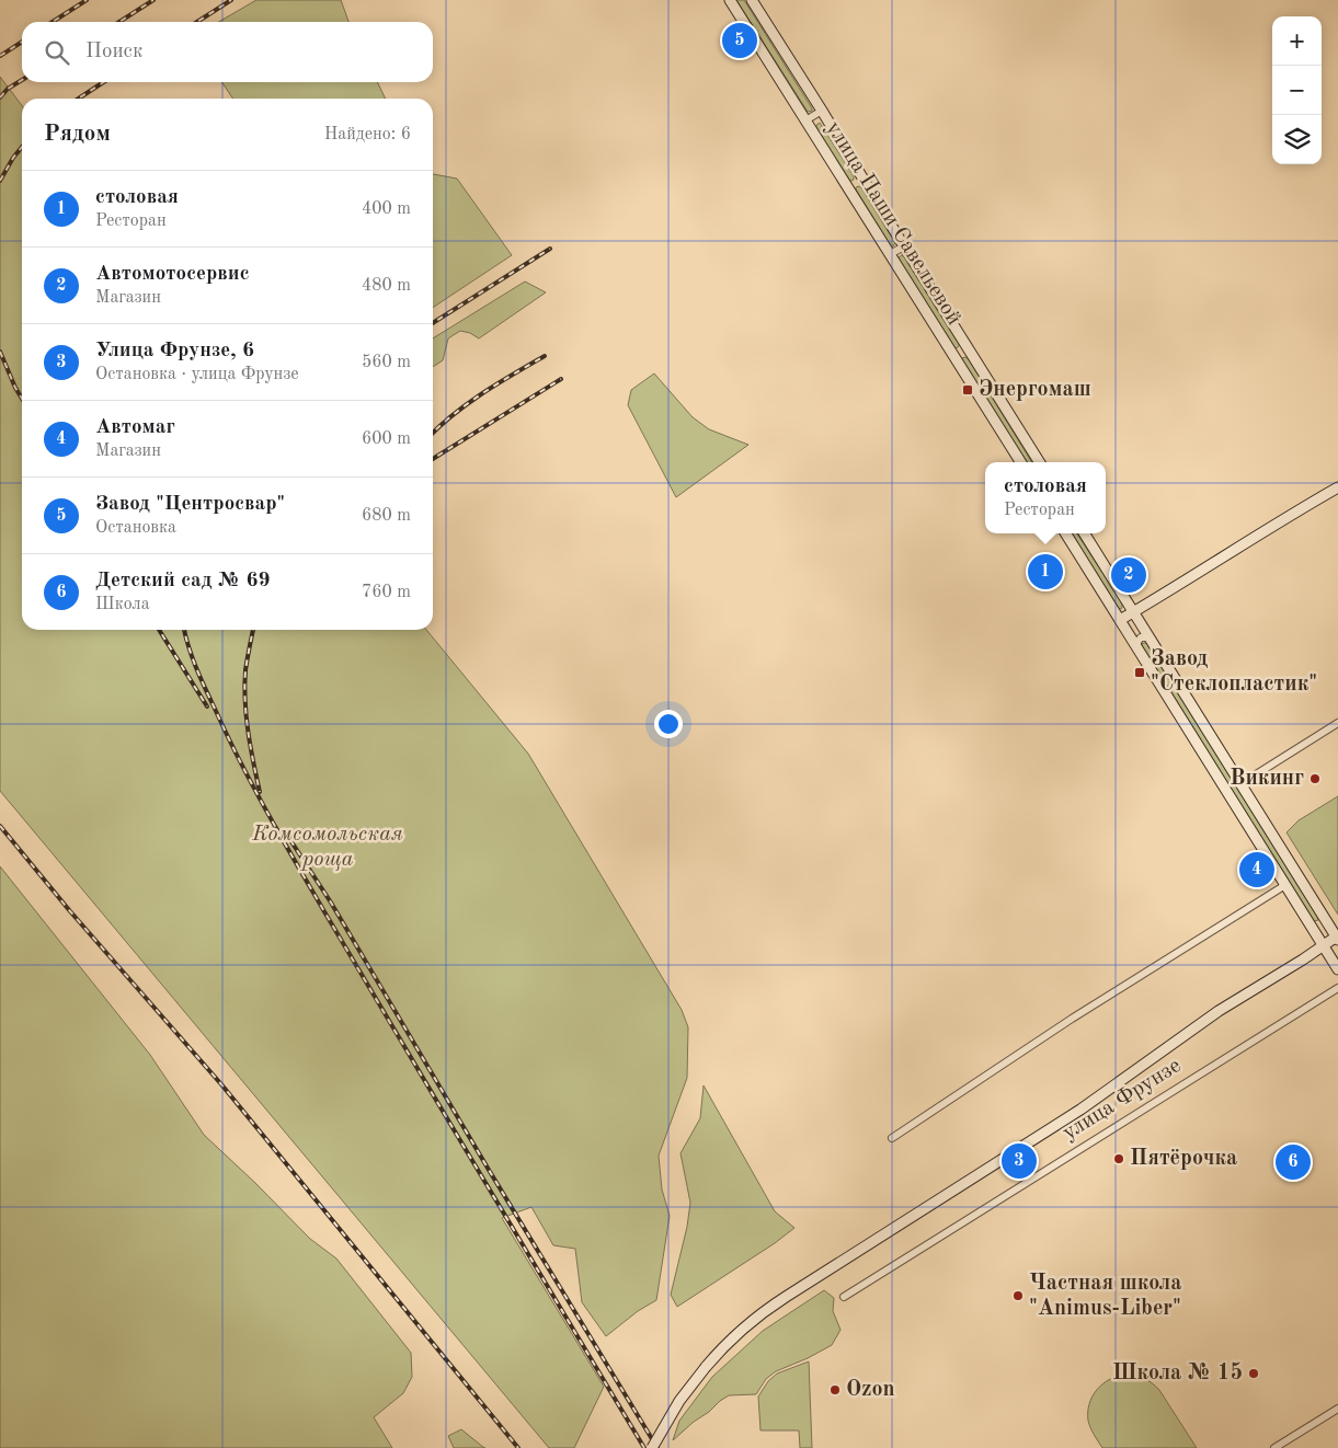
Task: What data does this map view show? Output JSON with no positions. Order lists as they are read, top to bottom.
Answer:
{
  "streets": {
    "street": ["улица Паши Савельевой", "улица Фрунзе"]
  },
  "parks": ["Комсомольская роща"],
  "places": {
    "transit": ["Энергомаш", "Завод \"Стеклопластик\""],
    "other": [
      "Викинг",
      "Пятёрочка",
      "Частная школа \"Animus-Liber\"",
      "Школа № 15",
      "Ozon"
    ]
  },
  "page": {
    "map_buttons": ["+", "−"],
    "pins": [
      "5",
      "1",
      "2",
      "4",
      "3",
      "6"
    ],
    "search": "Поиск",
    "heading": ["Рядом", "Найдено: 6"],
    "list": [
      {
        "mark": "1",
        "name": "столовая",
        "note": "Ресторан",
        "value": "400 m"
      },
      {
        "mark": "2",
        "name": "Автомотосервис",
        "note": "Магазин",
        "value": "480 m"
      },
      {
        "mark": "3",
        "name": "Улица Фрунзе, 6",
        "note": "Остановка · улица Фрунзе",
        "value": "560 m"
      },
      {
        "mark": "4",
        "name": "Автомаг",
        "note": "Магазин",
        "value": "600 m"
      },
      {
        "mark": "5",
        "name": "Завод \"Центросвар\"",
        "note": "Остановка",
        "value": "680 m"
      },
      {
        "mark": "6",
        "name": "Детский сад № 69",
        "note": "Школа",
        "value": "760 m"
      }
    ],
    "popup": ["столовая", "Ресторан"]
  }
}
